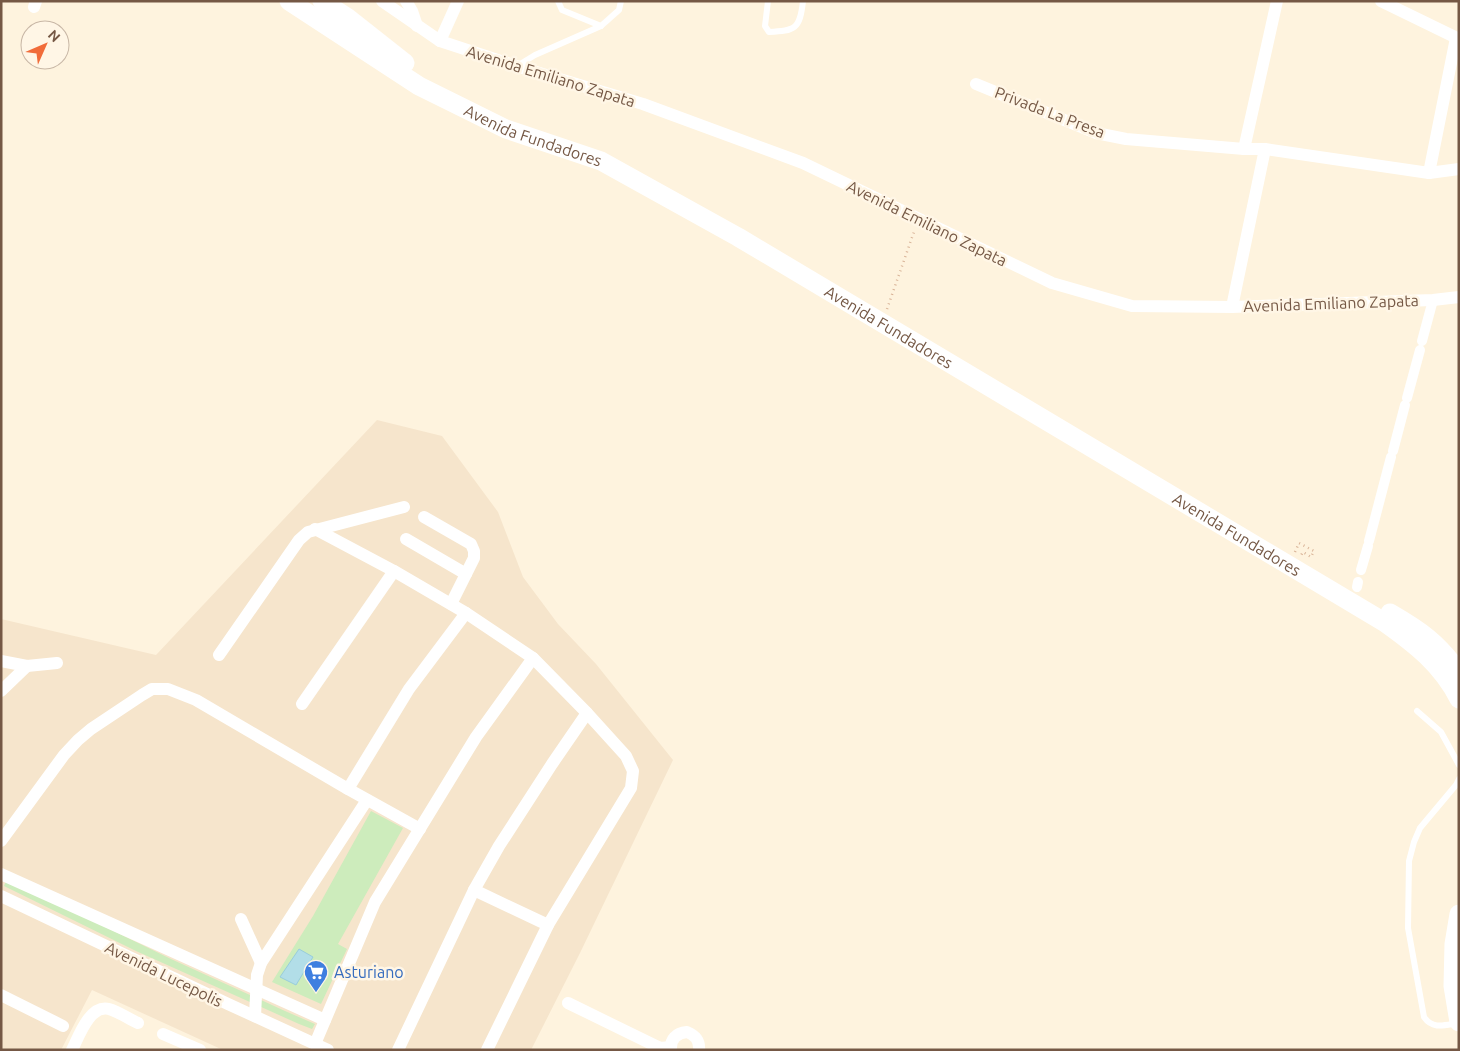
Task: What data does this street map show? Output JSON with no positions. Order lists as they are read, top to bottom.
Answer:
{
  "streets": {
    "main road": ["Avenida Fundadores"],
    "street": ["Avenida Emiliano Zapata", "Privada La Presa", "Avenida Lucepolis"]
  },
  "places": {
    "supermarket": ["Asturiano"]
  },
  "north": "top right"
}
